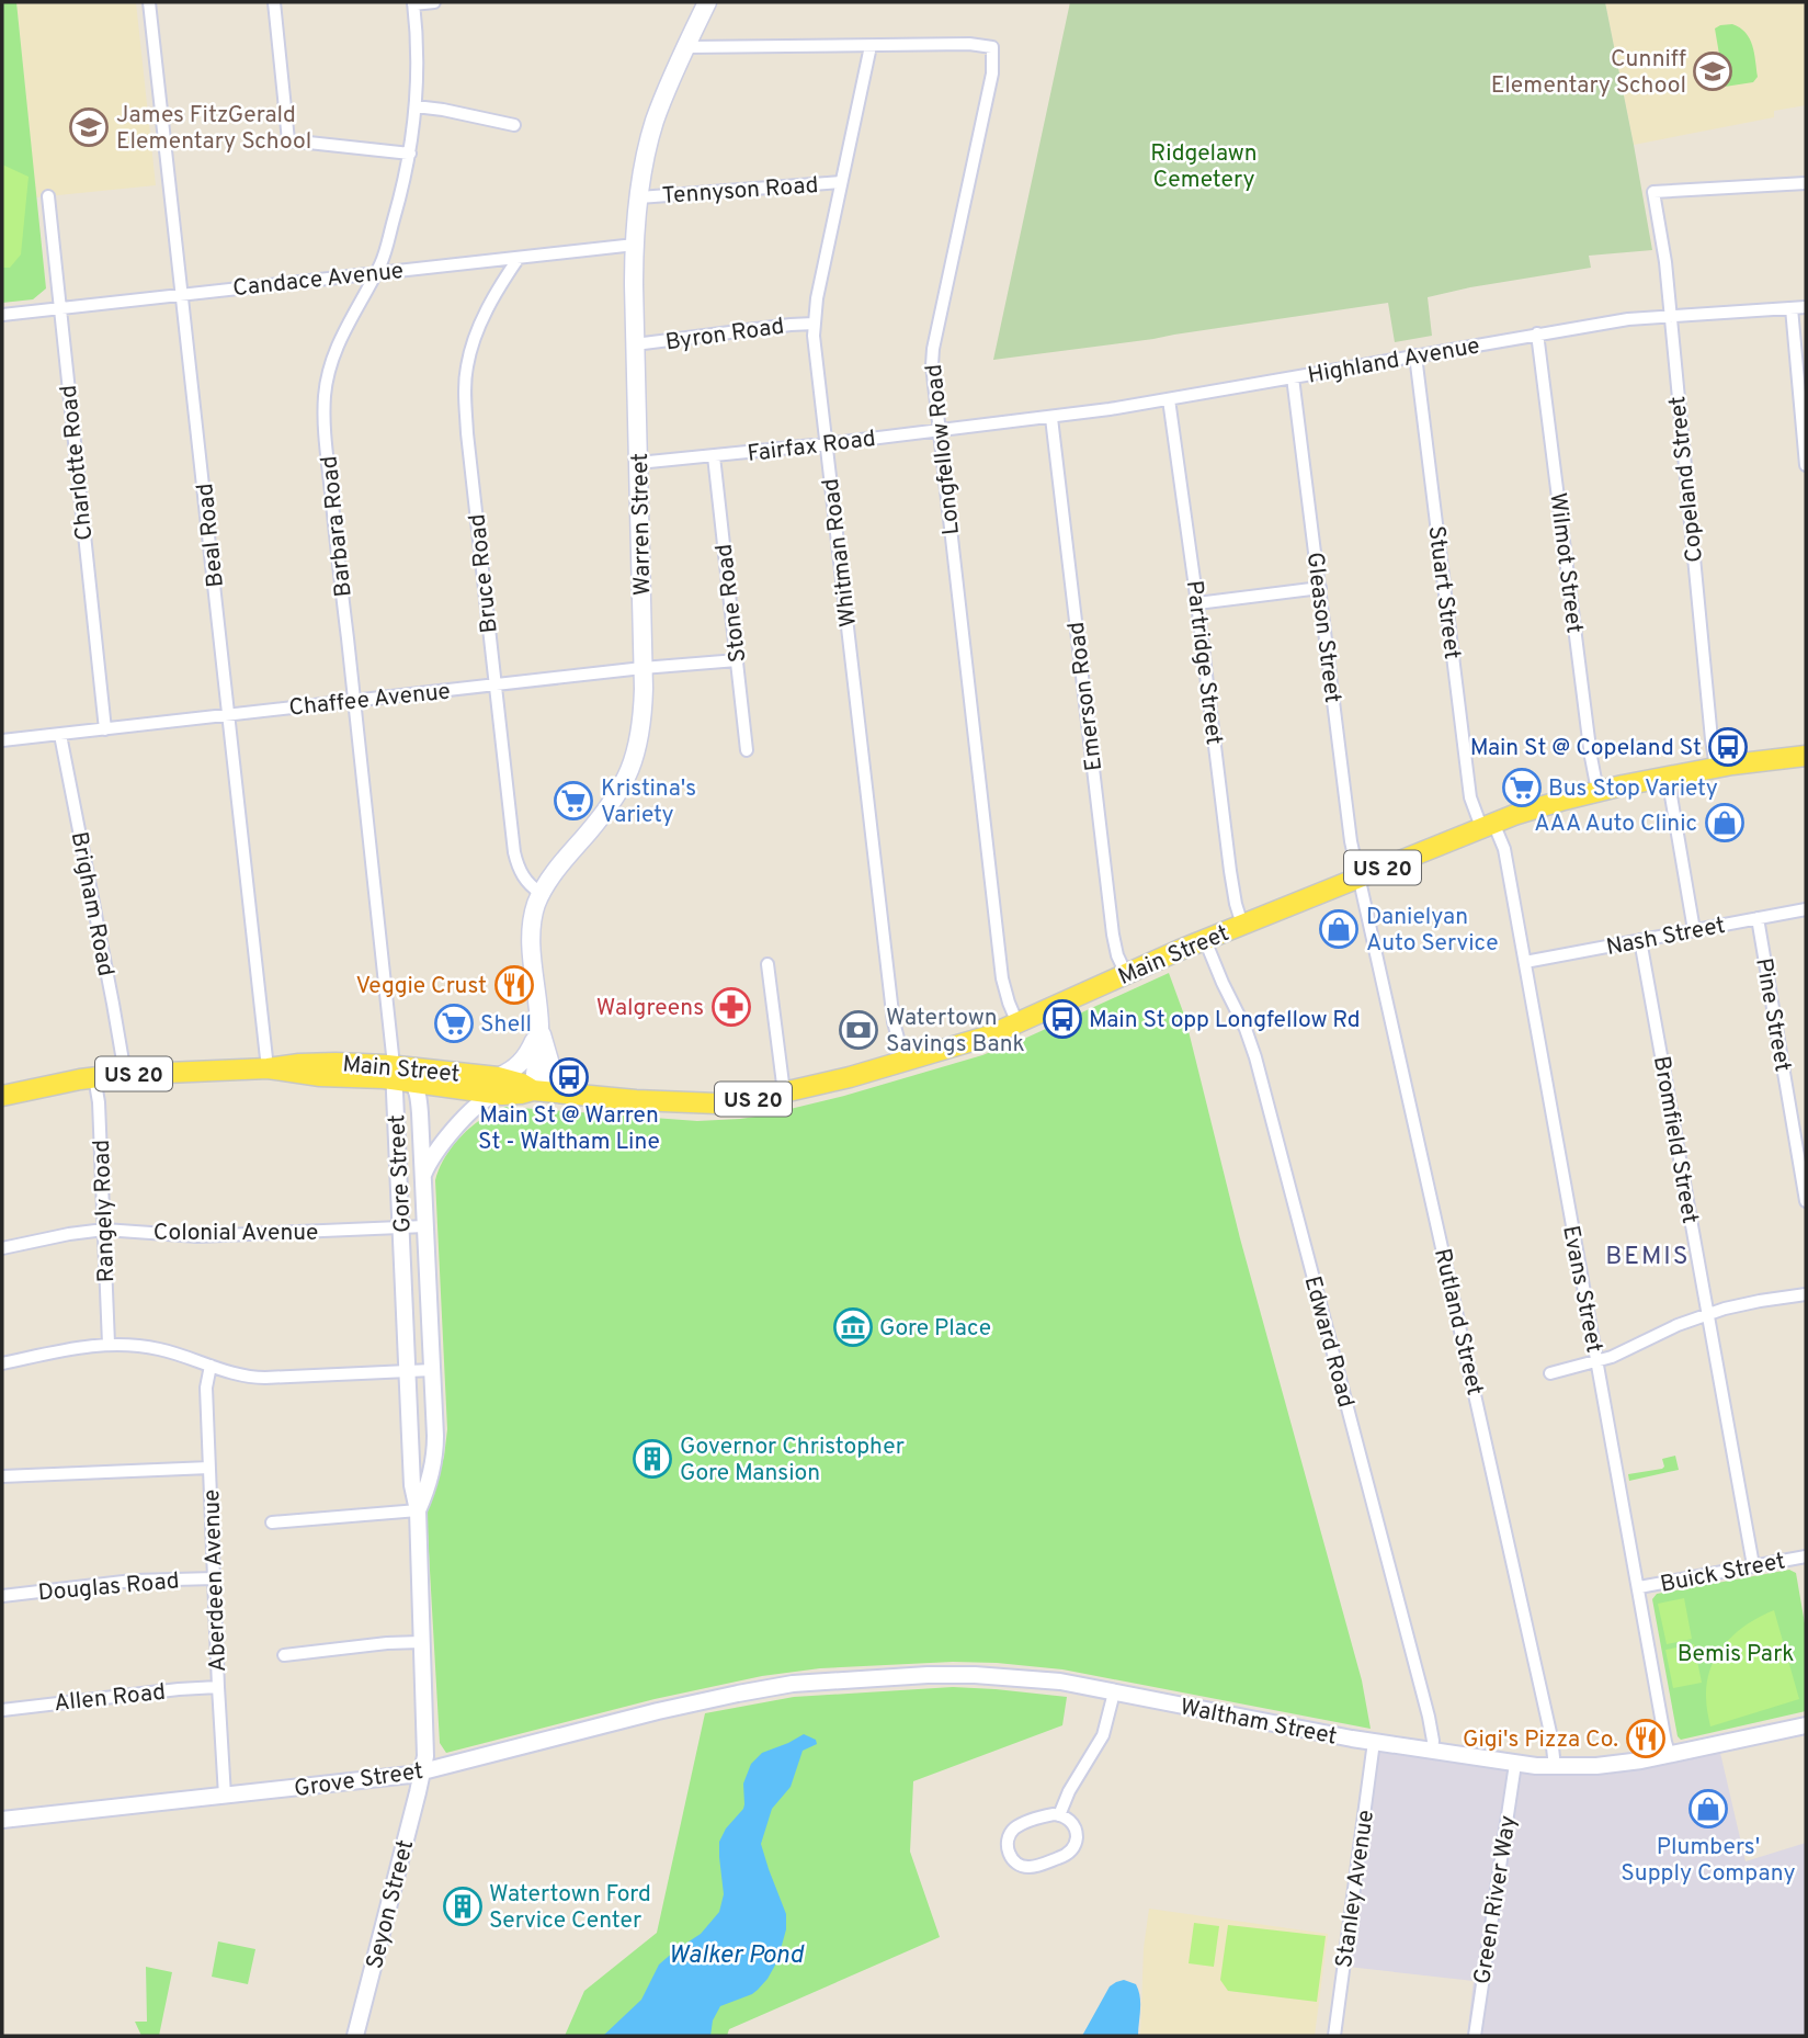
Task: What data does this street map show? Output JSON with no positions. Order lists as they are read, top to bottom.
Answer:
{
  "streets": {
    "main road": ["Warren Street", "US 20", "Main Street"],
    "street": [
      "Tennyson Road",
      "Candace Avenue",
      "Byron Road",
      "Highland Avenue",
      "Fairfax Road",
      "Longfellow Road",
      "Charlotte Road",
      "Copeland Street",
      "Barbara Road",
      "Beal Road",
      "Whitman Road",
      "Wilmot Street",
      "Bruce Road",
      "Stuart Street",
      "Stone Road",
      "Gleason Street",
      "Partridge Street",
      "Emerson Road",
      "Chaffee Avenue",
      "Brigham Road",
      "Nash Street",
      "Pine Street",
      "Bromfield Street",
      "Gore Street",
      "Rangely Road",
      "Colonial Avenue",
      "Evans Street",
      "Rutland Street",
      "Edward Road",
      "Buick Street",
      "Aberdeen Avenue",
      "Douglas Road",
      "Allen Road",
      "Waltham Street",
      "Grove Street",
      "Stanley Avenue",
      "Green River Way",
      "Seyon Street"
    ]
  },
  "crossings": [
    ["Tennyson Road", "Warren Street"],
    ["Tennyson Road", "Whitman Road"],
    ["Candace Avenue", "Charlotte Road"],
    ["Candace Avenue", "Warren Street"],
    ["Candace Avenue", "Barbara Road"],
    ["Candace Avenue", "Beal Road"],
    ["Candace Avenue", "Bruce Road"],
    ["Byron Road", "Warren Street"],
    ["Byron Road", "Whitman Road"],
    ["Highland Avenue", "Fairfax Road"],
    ["Highland Avenue", "Copeland Street"],
    ["Highland Avenue", "Wilmot Street"],
    ["Highland Avenue", "Stuart Street"],
    ["Highland Avenue", "Gleason Street"],
    ["Highland Avenue", "Partridge Street"],
    ["Highland Avenue", "Emerson Road"],
    ["Fairfax Road", "Longfellow Road"],
    ["Fairfax Road", "Warren Street"],
    ["Fairfax Road", "Whitman Road"],
    ["Fairfax Road", "Stone Road"],
    ["Longfellow Road", "Warren Street"],
    ["Longfellow Road", "Whitman Road"],
    ["Longfellow Road", "Main Street"],
    ["Charlotte Road", "Chaffee Avenue"],
    ["Copeland Street", "Main Street"],
    ["Warren Street", "Bruce Road"],
    ["Warren Street", "Chaffee Avenue"],
    ["Warren Street", "Main Street"],
    ["Barbara Road", "Chaffee Avenue"],
    ["Barbara Road", "Main Street"],
    ["Barbara Road", "Gore Street"],
    ["Beal Road", "Chaffee Avenue"],
    ["Beal Road", "Main Street"],
    ["Whitman Road", "Main Street"],
    ["Wilmot Street", "Main Street"],
    ["Bruce Road", "Chaffee Avenue"],
    ["Stuart Street", "Main Street"],
    ["Stuart Street", "Evans Street"],
    ["Stone Road", "Chaffee Avenue"],
    ["Gleason Street", "Main Street"],
    ["Gleason Street", "Rutland Street"],
    ["Partridge Street", "Main Street"],
    ["Emerson Road", "Main Street"],
    ["Chaffee Avenue", "Brigham Road"],
    ["Brigham Road", "Main Street"],
    ["Nash Street", "Pine Street"],
    ["Nash Street", "Bromfield Street"],
    ["Nash Street", "Evans Street"],
    ["Main Street", "Gore Street"],
    ["Main Street", "Rangely Road"],
    ["Main Street", "Evans Street"],
    ["Main Street", "Rutland Street"],
    ["Main Street", "Edward Road"],
    ["Bromfield Street", "Buick Street"],
    ["Gore Street", "Colonial Avenue"],
    ["Gore Street", "Grove Street"],
    ["Gore Street", "Seyon Street"],
    ["Rangely Road", "Colonial Avenue"],
    ["Evans Street", "Buick Street"],
    ["Evans Street", "Waltham Street"],
    ["Rutland Street", "Waltham Street"],
    ["Edward Road", "Waltham Street"],
    ["Aberdeen Avenue", "Douglas Road"],
    ["Aberdeen Avenue", "Allen Road"],
    ["Aberdeen Avenue", "Grove Street"],
    ["Waltham Street", "Grove Street"],
    ["Waltham Street", "Stanley Avenue"],
    ["Waltham Street", "Green River Way"],
    ["Grove Street", "Seyon Street"]
  ],
  "districts": ["BEMIS"],
  "water": ["Walker Pond"],
  "parks": ["Ridgelawn Cemetery", "Bemis Park"],
  "places": {
    "school or university": ["Cunniff Elementary School", "James FitzGerald Elementary School"],
    "bus stop": ["Main St @ Copeland St", "Main St opp Longfellow Rd", "Main St @ Warren St - Waltham Line"],
    "supermarket": ["Bus Stop Variety", "Kristina's Variety", "Shell"],
    "shop": ["AAA Auto Clinic", "Danielyan Auto Service", "Plumbers' Supply Company"],
    "restaurant": ["Veggie Crust", "Gigi's Pizza Co."],
    "pharmacy": ["Walgreens"],
    "bank": ["Watertown Savings Bank"],
    "museum": ["Gore Place"],
    "building": ["Governor Christopher Gore Mansion", "Watertown Ford Service Center"]
  }
}
